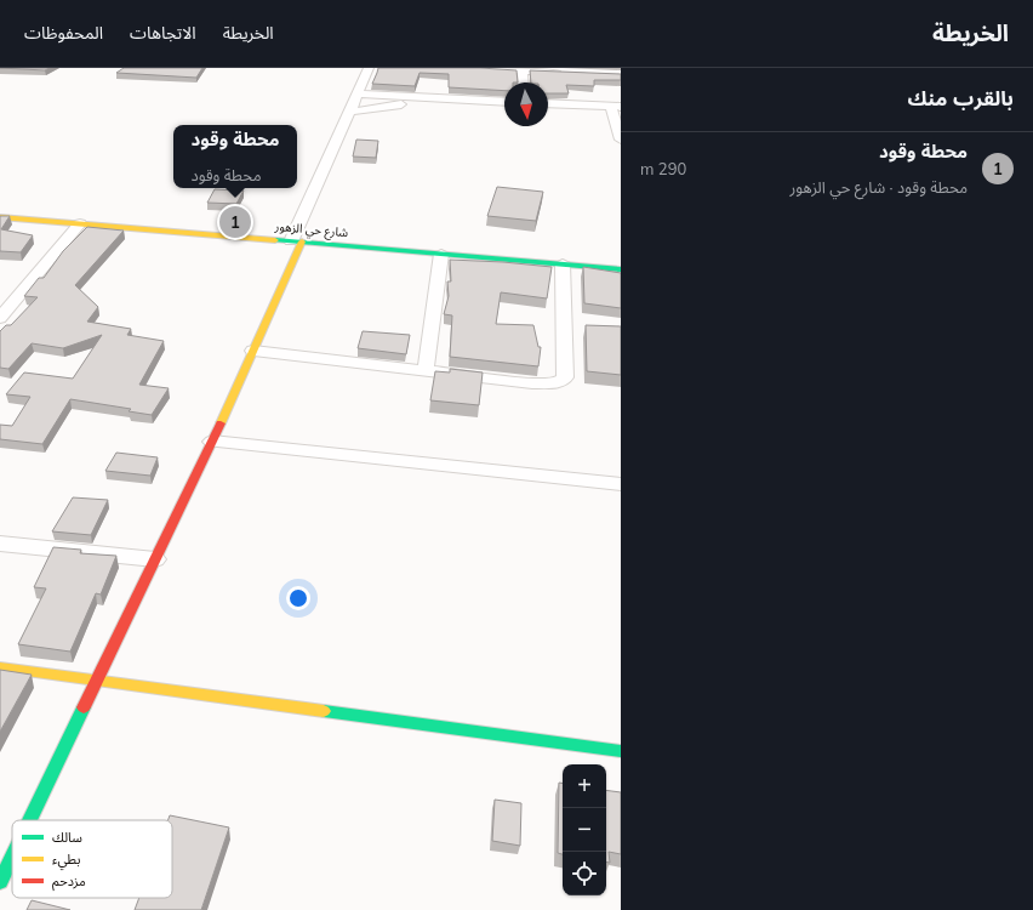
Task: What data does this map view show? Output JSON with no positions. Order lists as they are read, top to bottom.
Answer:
{
  "streets": {
    "street": ["شارع حي الزهور"]
  },
  "legend": ["سالك", "بطيء", "مزدحم"],
  "north": "bottom",
  "page": {
    "header": "الخريطة",
    "nav": ["الخريطة", "الاتجاهات", "المحفوظات"],
    "heading": "بالقرب منك",
    "popup": ["محطة وقود", "محطة وقود"],
    "list": [
      {
        "mark": "1",
        "name": "محطة وقود",
        "note": "محطة وقود · شارع حي الزهور",
        "value": "290 m"
      }
    ],
    "pins": "1",
    "map_buttons": ["+", "−"]
  }
}
